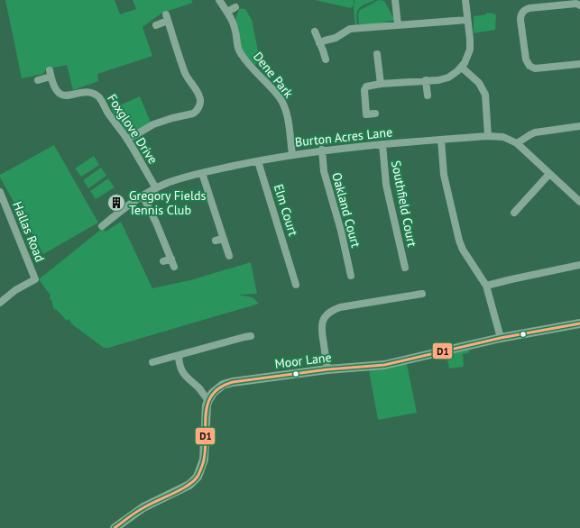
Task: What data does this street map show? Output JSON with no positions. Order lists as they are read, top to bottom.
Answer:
{
  "streets": {
    "street": [
      "Dene Park",
      "Foxglove Drive",
      "Burton Acres Lane",
      "Southfield Court",
      "Elm Court",
      "Oakland Court",
      "Hallas Road",
      "Moor Lane"
    ]
  },
  "crossings": [
    ["Dene Park", "Burton Acres Lane"],
    ["Foxglove Drive", "Burton Acres Lane"],
    ["Burton Acres Lane", "Southfield Court"],
    ["Burton Acres Lane", "Elm Court"],
    ["Burton Acres Lane", "Oakland Court"]
  ],
  "places": {
    "building": ["Gregory Fields Tennis Club"]
  },
  "lines": ["transit line D1"]
}
